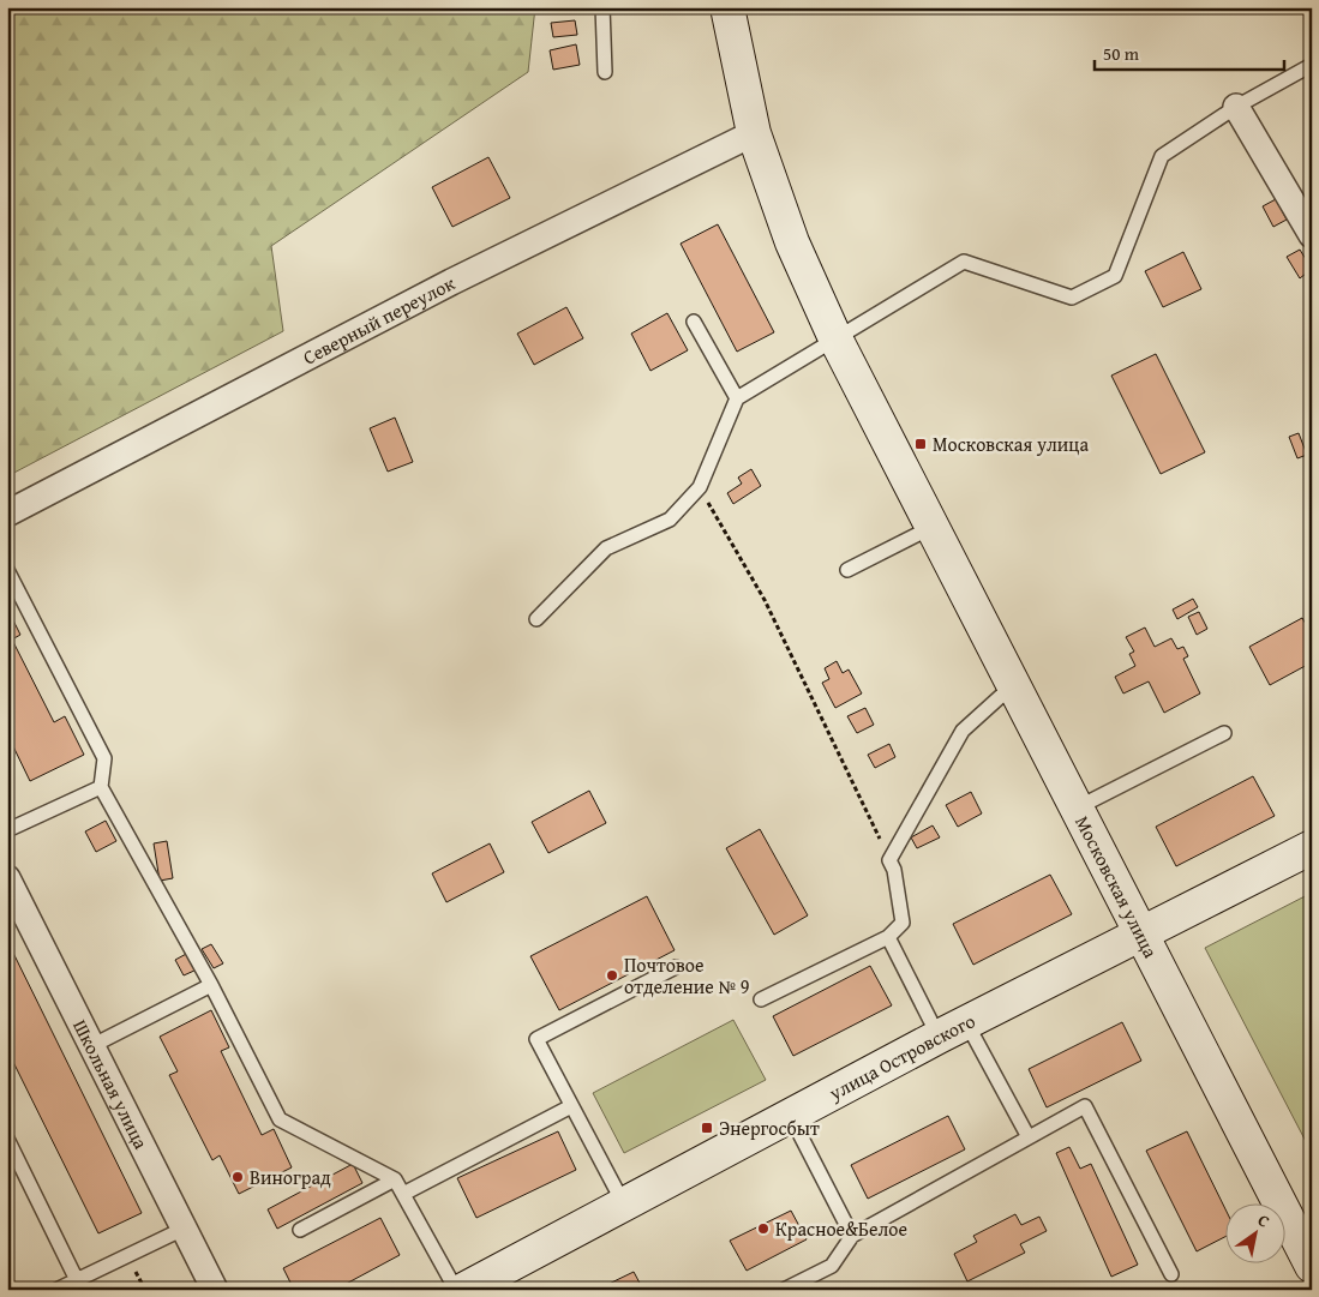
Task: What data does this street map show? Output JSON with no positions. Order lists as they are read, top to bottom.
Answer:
{
  "streets": {
    "main road": ["Московская улица", "улица Островского"],
    "street": ["Северный переулок", "Школьная улица"]
  },
  "crossings": [
    ["Северный переулок", "Московская улица"],
    ["Московская улица", "улица Островского"]
  ],
  "places": {
    "transit": ["Московская улица", "Энергосбыт"],
    "other": ["Почтовое отделение № 9", "Виноград", "Красное&Белое"]
  },
  "scale_bar": "50 m",
  "north": "top right"
}
